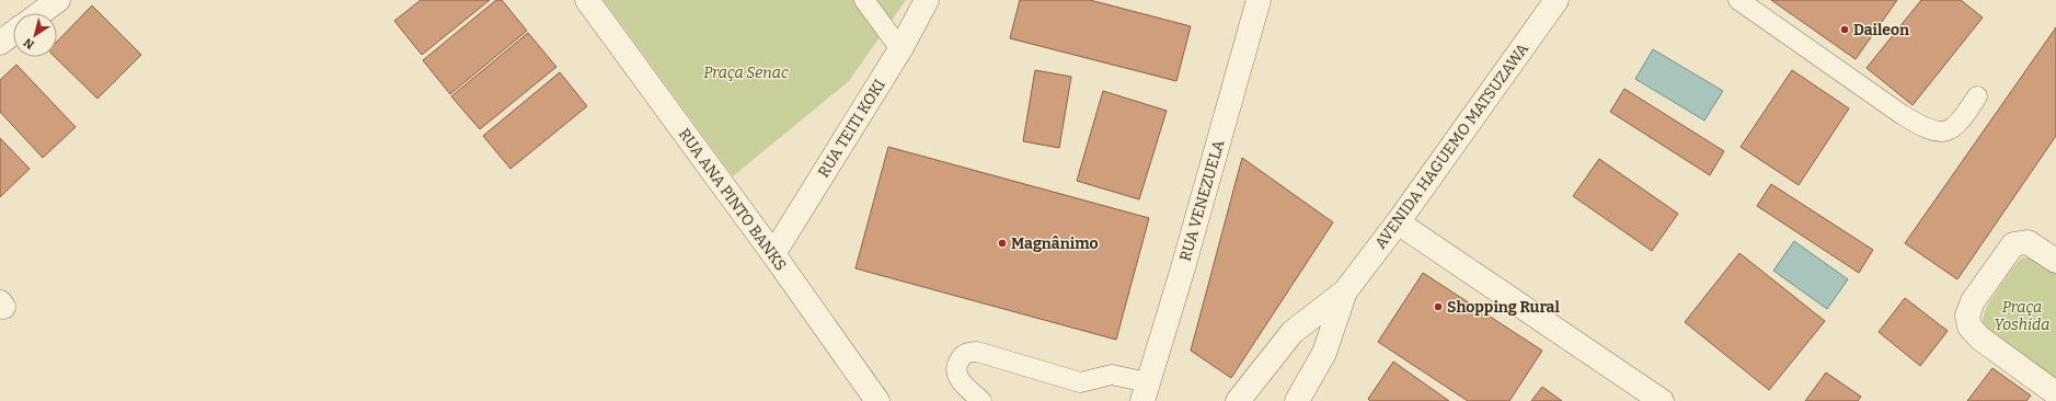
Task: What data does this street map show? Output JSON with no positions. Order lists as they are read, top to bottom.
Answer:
{
  "streets": {
    "street": [
      "RUA TEITI KOKI",
      "AVENIDA HAGUEMO MATSUZAWA",
      "RUA ANA PINTO BANKS",
      "RUA VENEZUELA"
    ]
  },
  "crossings": [
    ["RUA TEITI KOKI", "RUA ANA PINTO BANKS"]
  ],
  "parks": ["Praça Senac", "Praça Yoshida"],
  "places": ["Daileon", "Magnânimo", "Shopping Rural"],
  "north": "bottom left"
}
